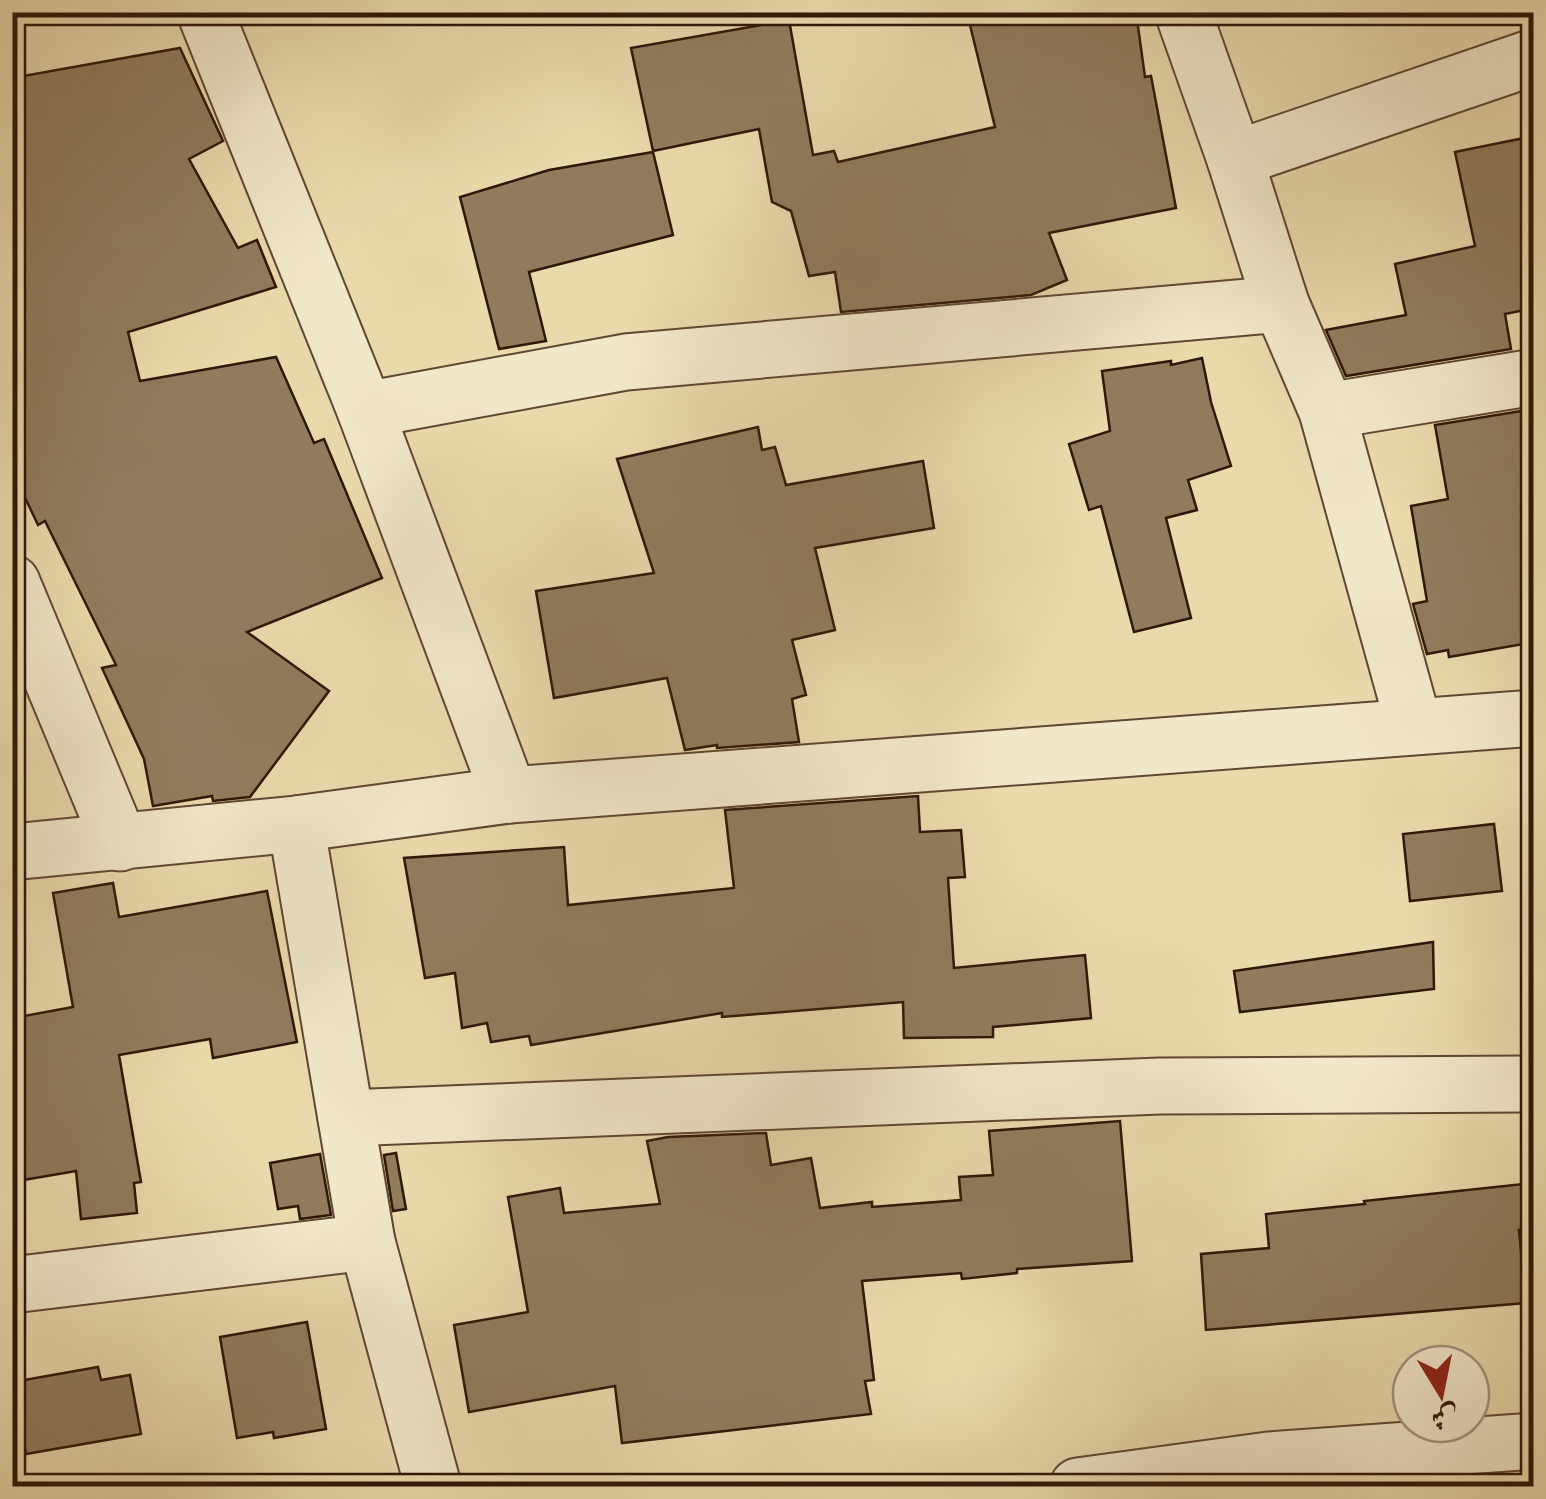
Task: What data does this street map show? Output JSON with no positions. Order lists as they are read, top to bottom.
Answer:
{
  "north": "bottom"
}
